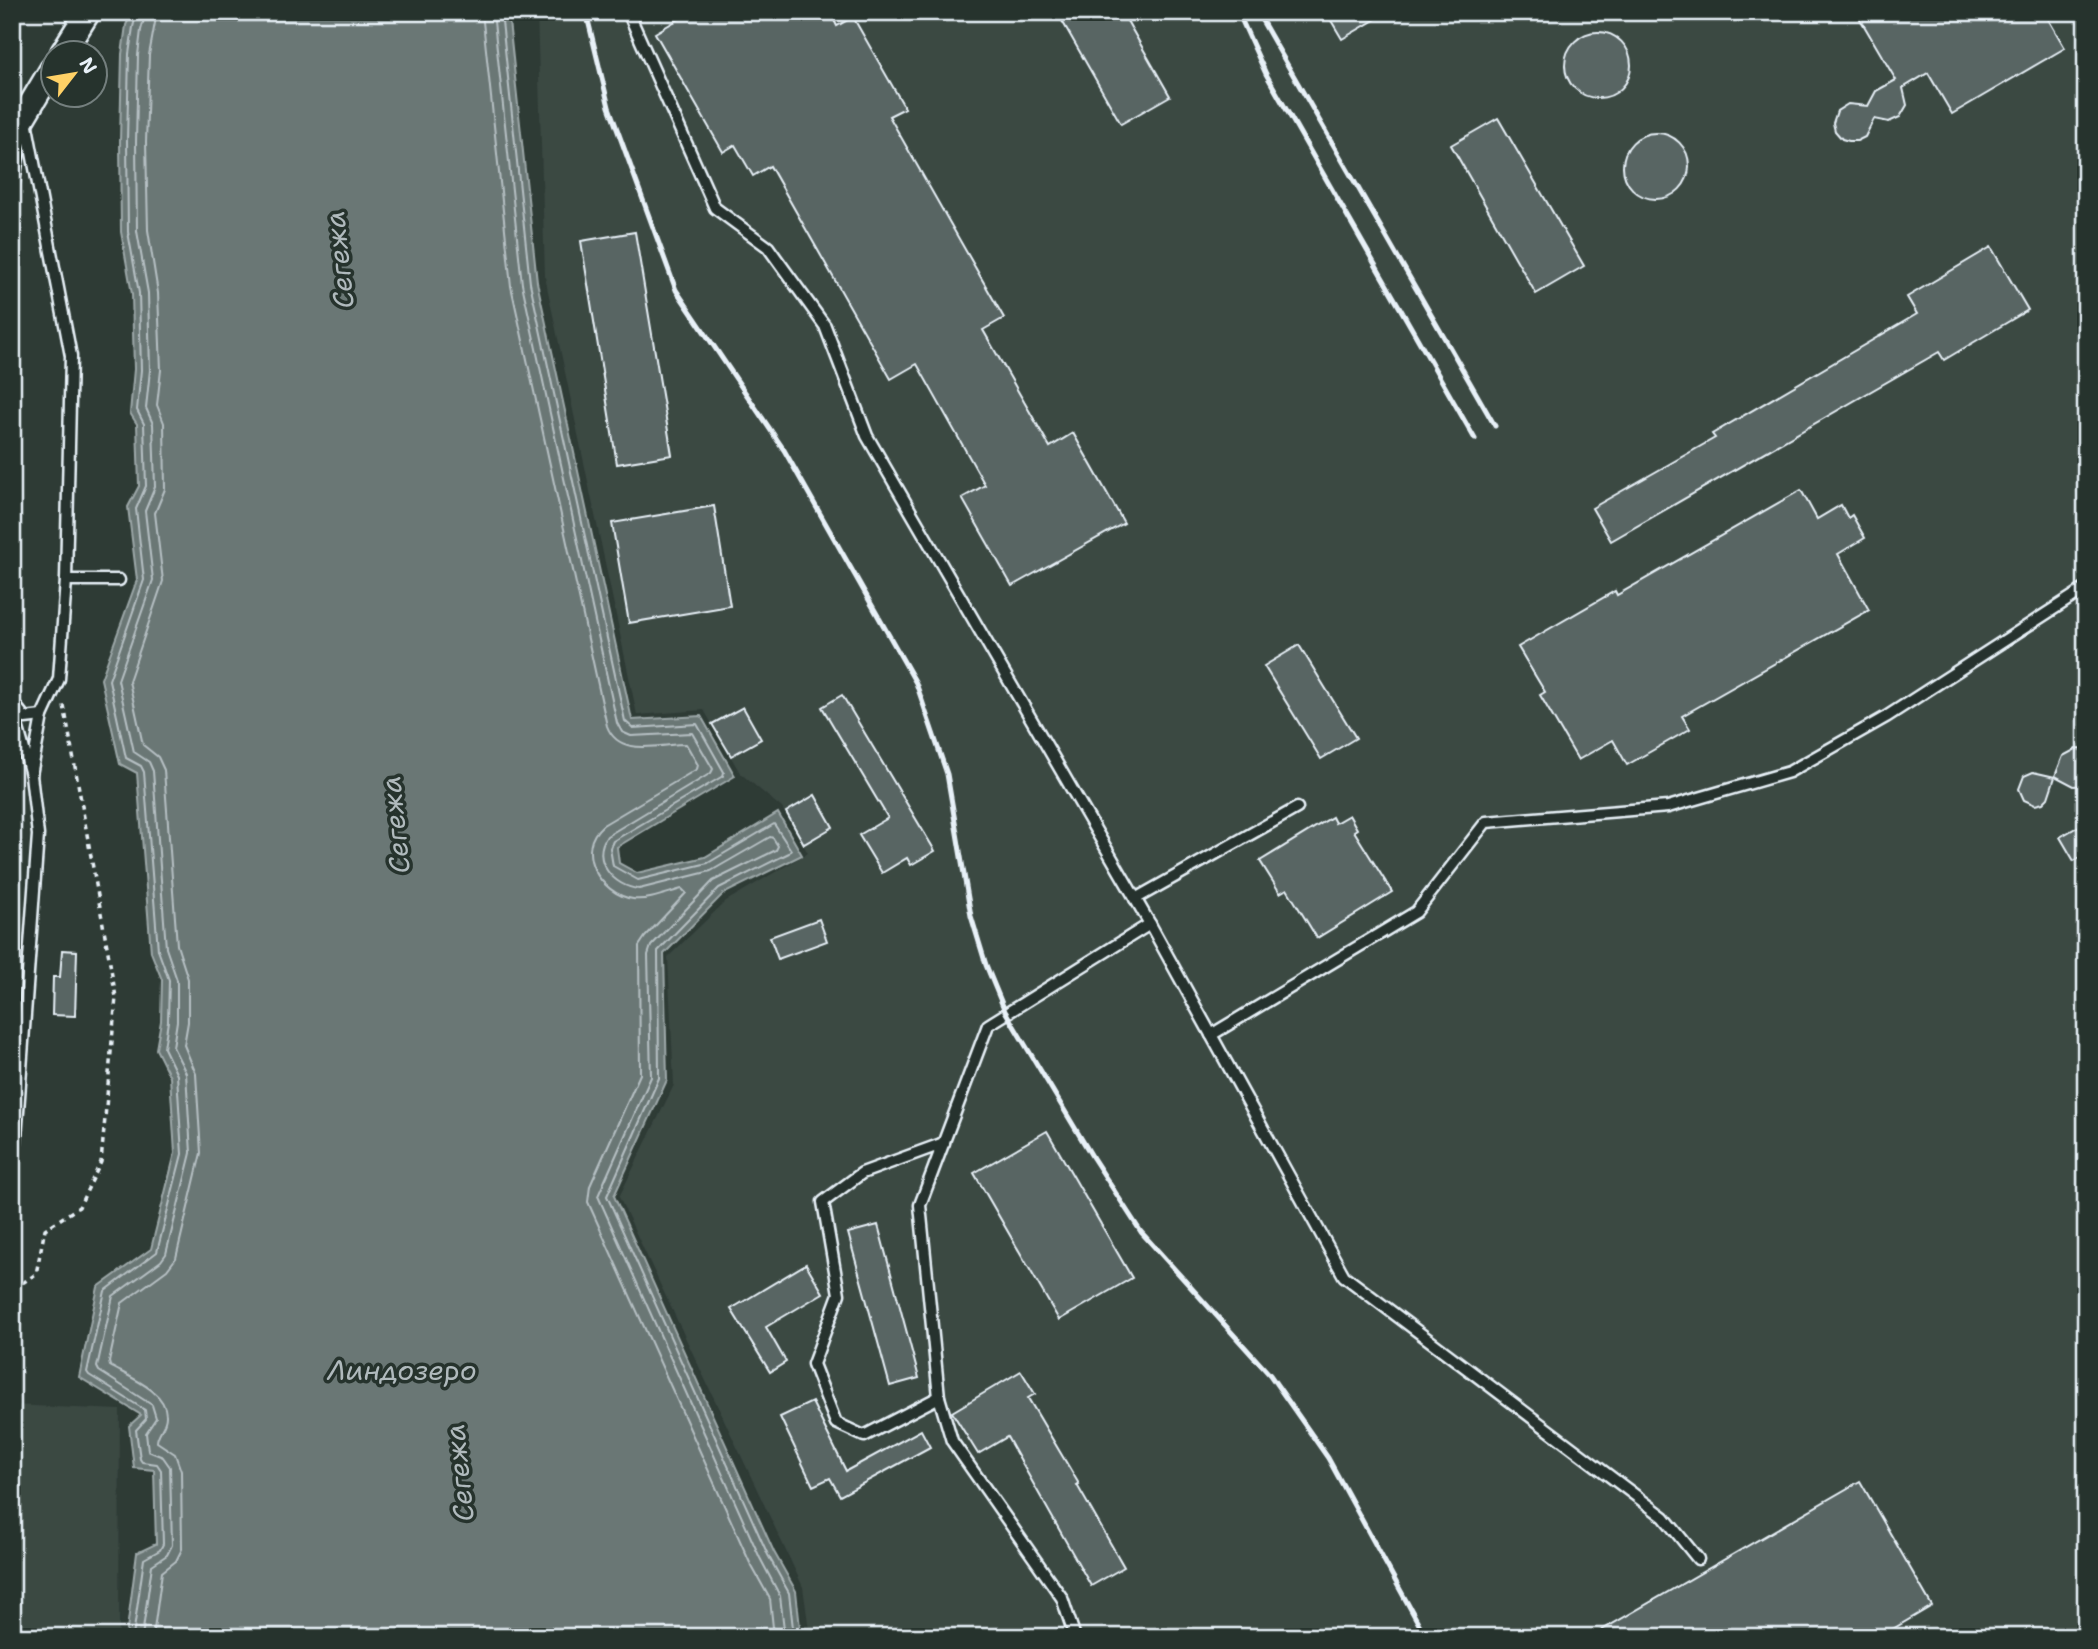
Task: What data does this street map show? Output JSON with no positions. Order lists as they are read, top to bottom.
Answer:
{
  "water": ["Сегежа", "Линдозеро"],
  "north": "top right"
}
